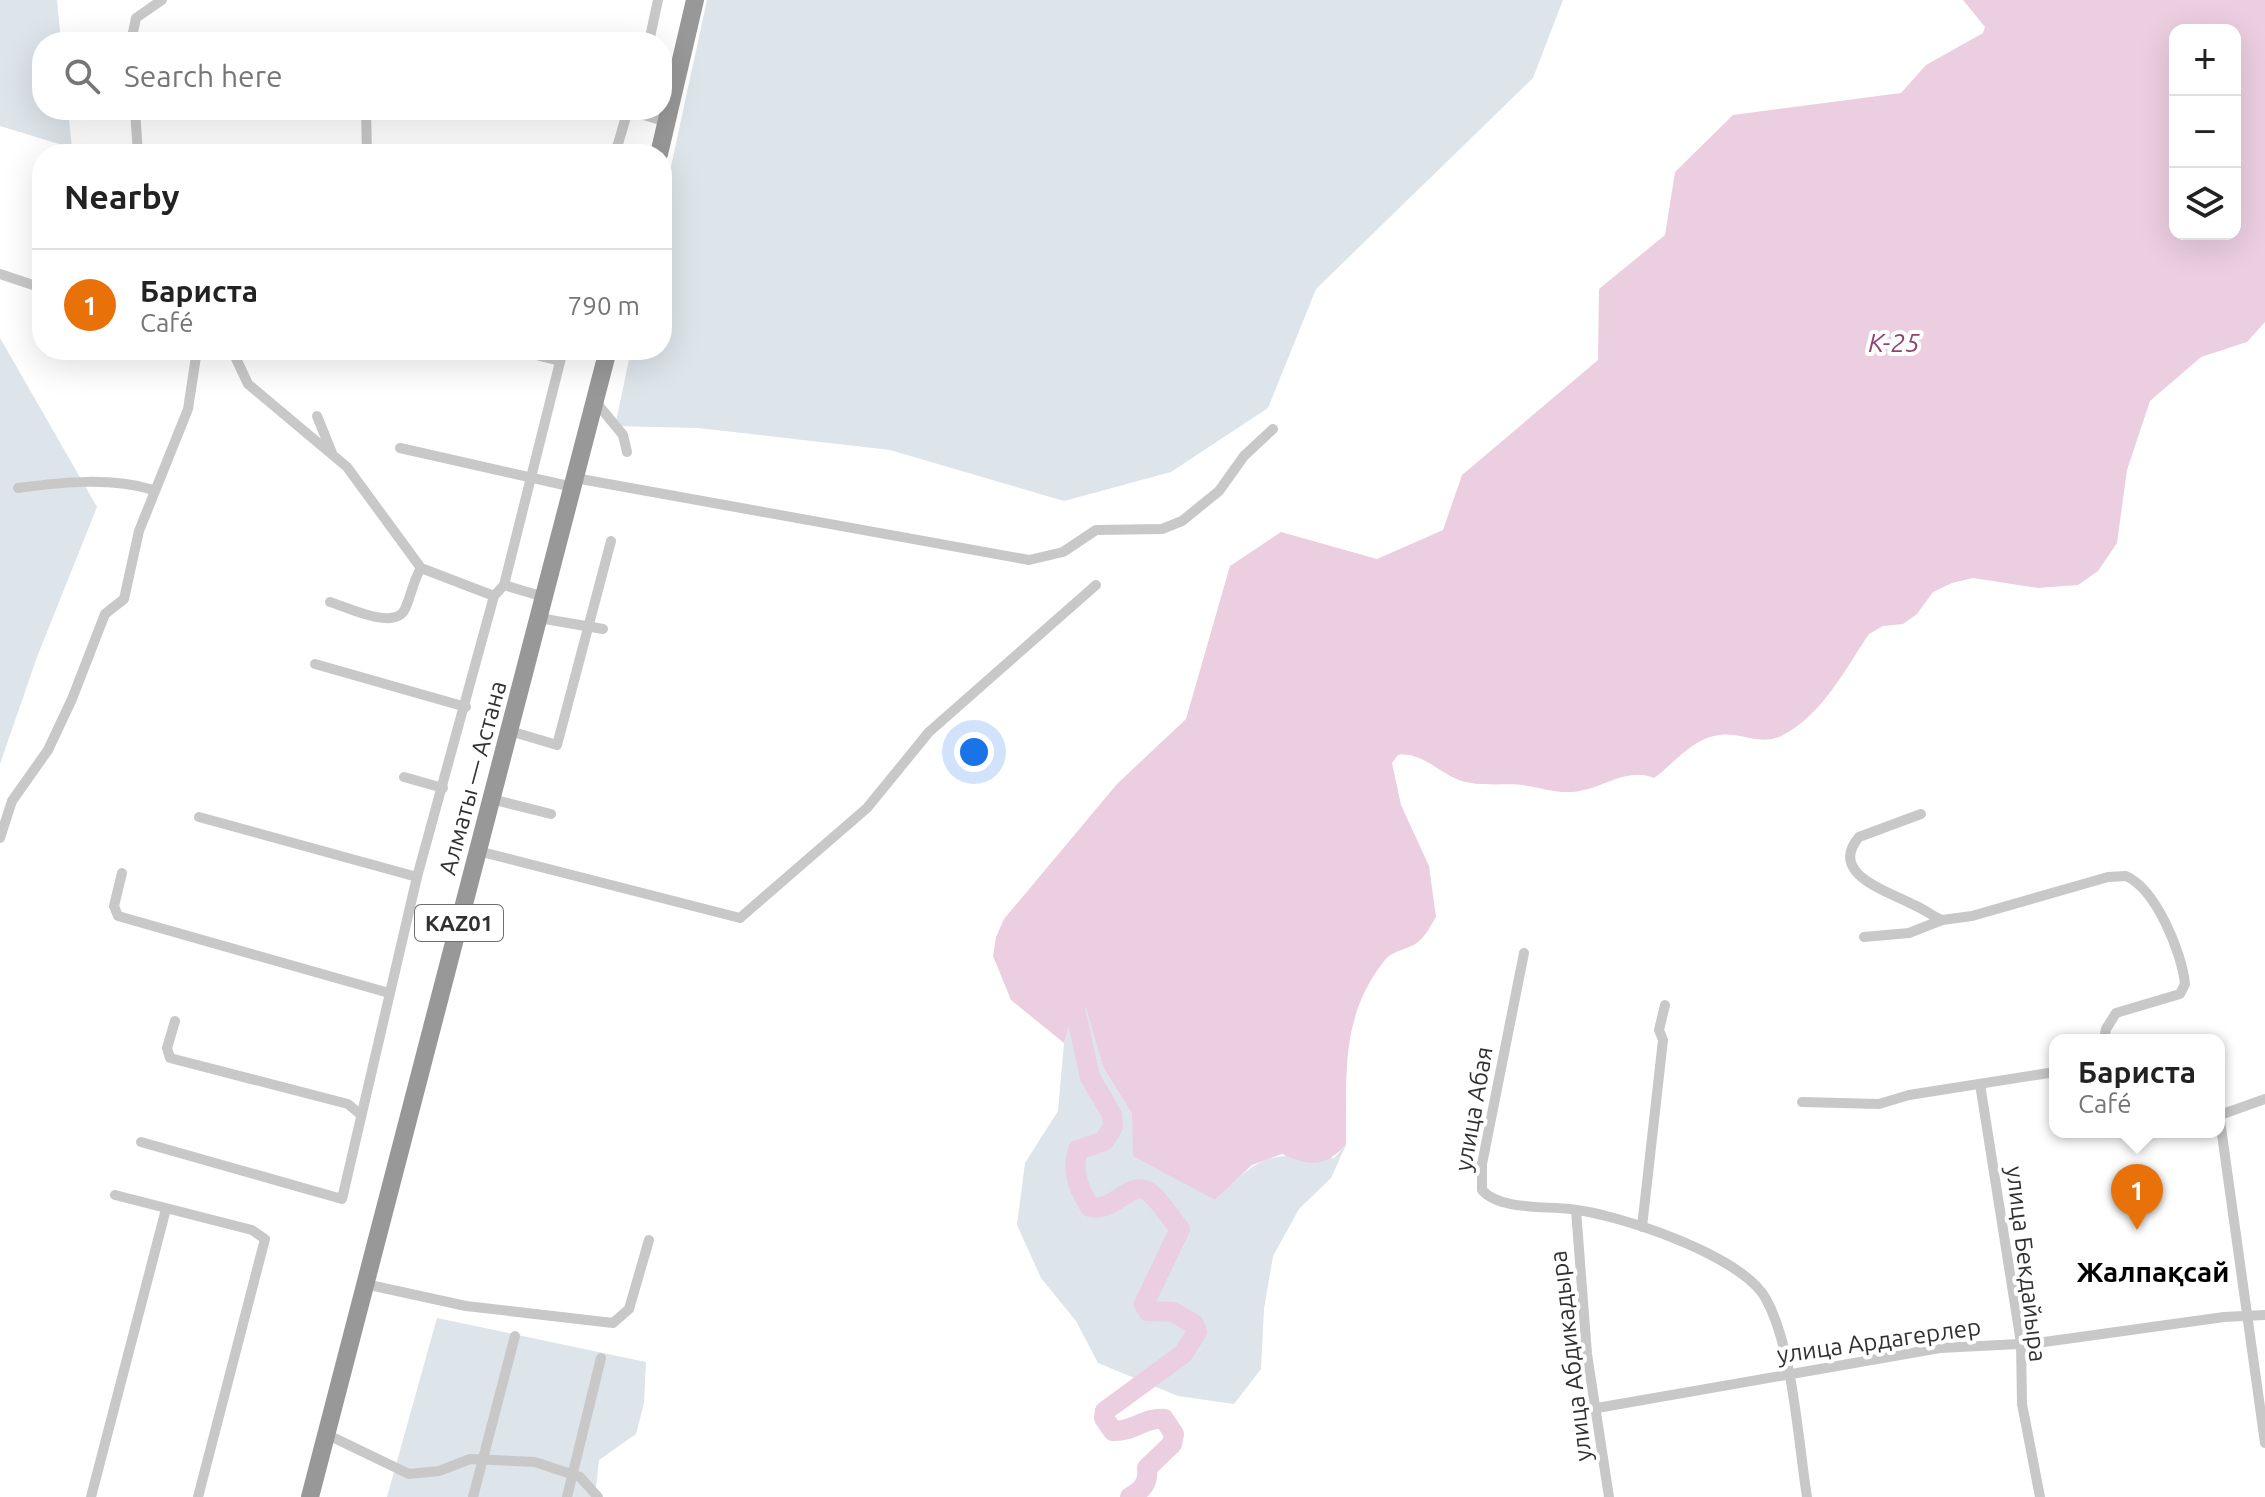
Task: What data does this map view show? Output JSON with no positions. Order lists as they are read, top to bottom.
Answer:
{
  "streets": {
    "highway": ["Алматы — Астана", "KАZ01"],
    "street": [
      "улица Абая",
      "улица Бекдайыра",
      "улица Ардагерлер",
      "улица Абдикадыра"
    ]
  },
  "crossings": [
    ["улица Абая", "улица Ардагерлер"],
    ["улица Абая", "улица Абдикадыра"],
    ["улица Бекдайыра", "улица Ардагерлер"],
    ["улица Ардагерлер", "улица Абдикадыра"]
  ],
  "districts": ["Жалпақсай"],
  "water": ["К-25"],
  "page": {
    "map_buttons": ["+", "−"],
    "search": "Search here",
    "heading": "Nearby",
    "list": [
      {
        "mark": "1",
        "name": "Бариста",
        "note": "Café",
        "value": "790 m"
      }
    ],
    "popup": ["Бариста", "Café"],
    "pins": "1"
  }
}
